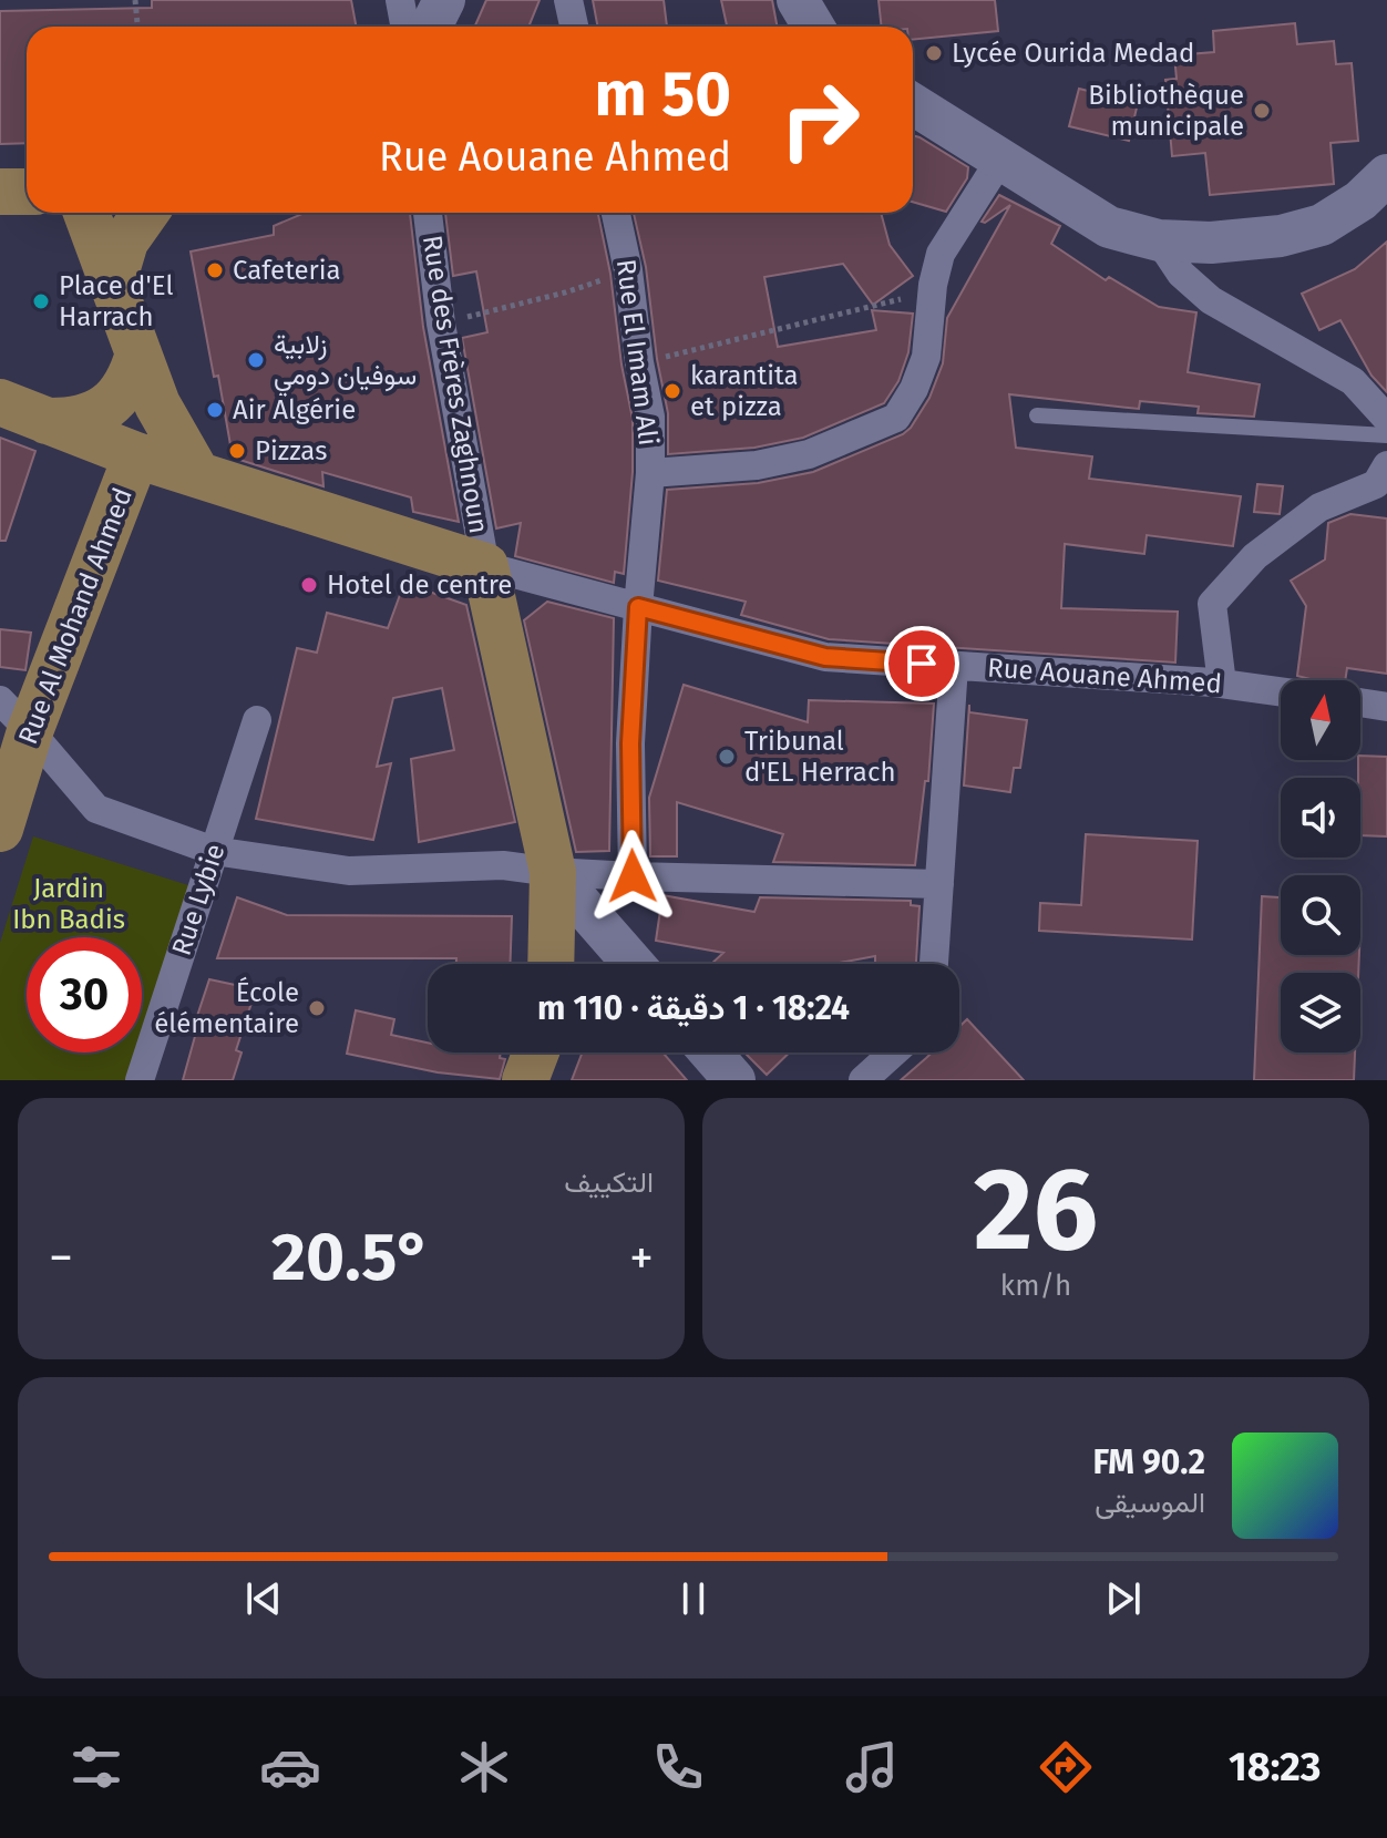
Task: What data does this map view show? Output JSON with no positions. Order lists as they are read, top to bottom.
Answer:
{
  "streets": {
    "main road": ["Rue Al Mohand Ahmed"],
    "street": [
      "Rue El Imam Ali",
      "Rue des Frères Zaghnoun",
      "Rue Aouane Ahmed",
      "Rue Lybie"
    ]
  },
  "crossings": [
    ["Rue El Imam Ali", "Rue Aouane Ahmed"],
    ["Rue des Frères Zaghnoun", "Rue Aouane Ahmed"]
  ],
  "parks": ["Jardin Ibn Badis"],
  "places": [
    "Lycée Ourida Medad",
    "Bibliothèque municipale",
    "Cafeteria",
    "Place d'El Harrach",
    "زلابية سوفيان دومي",
    "karantita et pizza",
    "Air Algérie",
    "Pizzas",
    "Hotel de centre",
    "Tribunal d'EL Herrach",
    "École élémentaire"
  ],
  "north": "top",
  "page": {
    "turn": ["50 m", "Rue Aouane Ahmed"],
    "limit": "30",
    "trip": "18:24 · 1 دقيقة · 110 m",
    "tile": [
      ["26", "km/h"],
      "التكييف"
    ],
    "heat": ["−", "20.5°", "+"],
    "song": ["90.2 FM", "الموسيقى"],
    "tabs": "18:23"
  }
}
